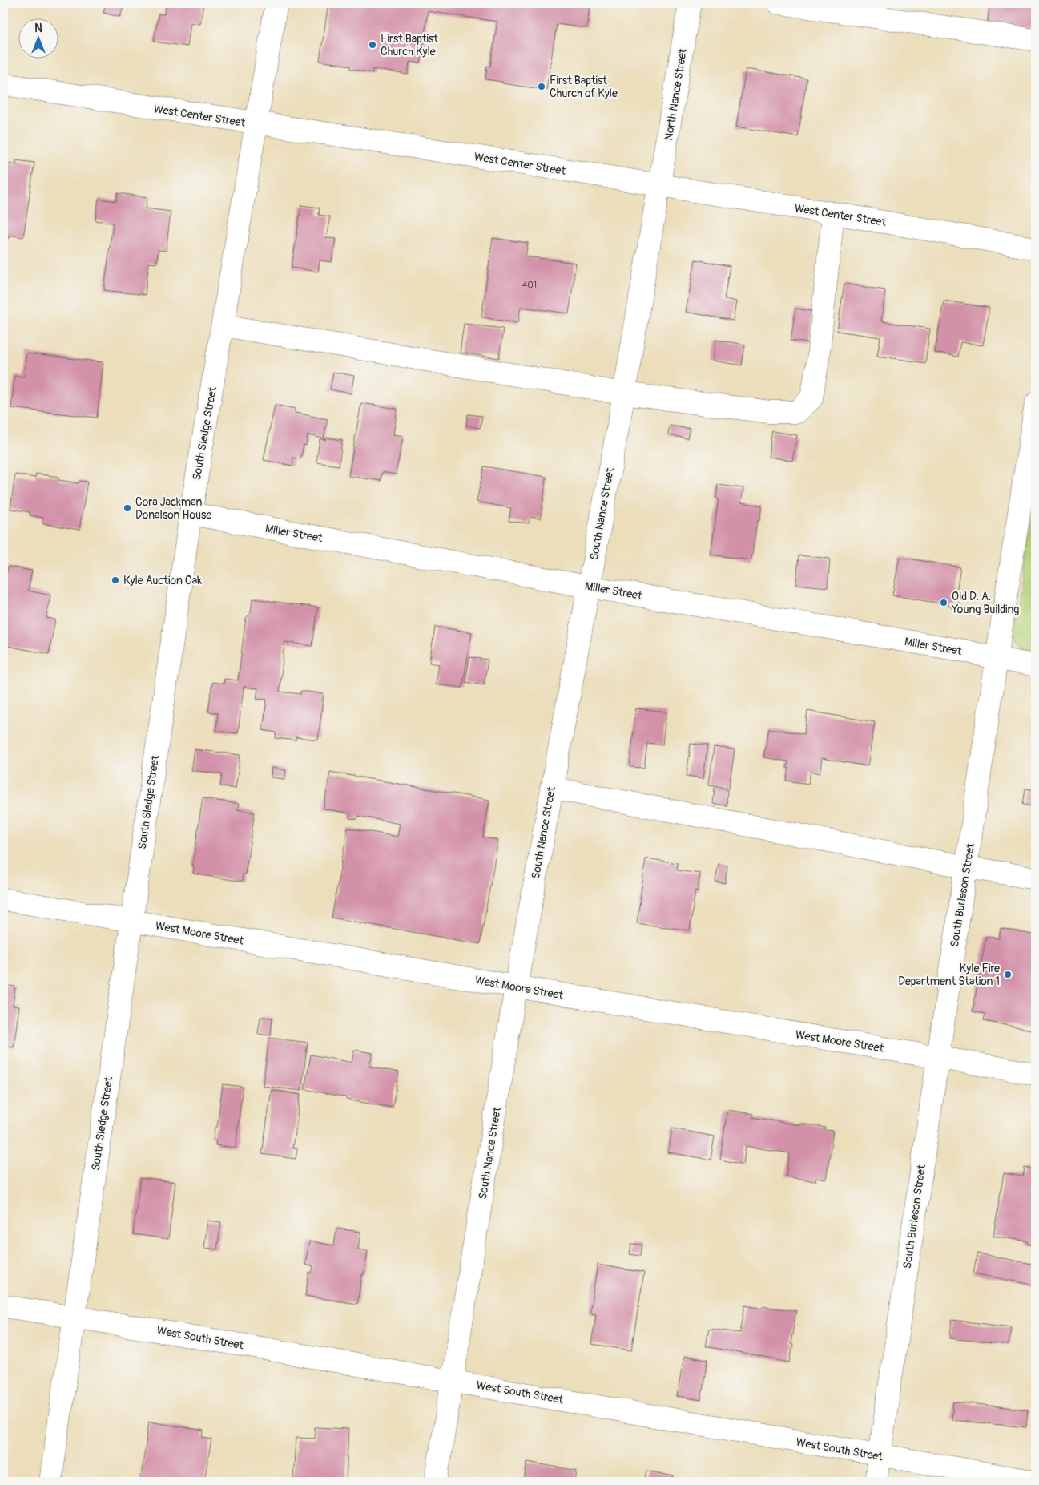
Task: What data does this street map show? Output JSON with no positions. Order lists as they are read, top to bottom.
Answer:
{
  "streets": {
    "street": [
      "North Nance Street",
      "West Center Street",
      "South Sledge Street",
      "South Nance Street",
      "Miller Street",
      "South Burleson Street",
      "West Moore Street",
      "West South Street"
    ]
  },
  "crossings": [
    ["North Nance Street", "West Center Street"],
    ["North Nance Street", "South Nance Street"],
    ["West Center Street", "South Sledge Street"],
    ["West Center Street", "South Nance Street"],
    ["South Sledge Street", "Miller Street"],
    ["South Sledge Street", "West Moore Street"],
    ["South Sledge Street", "West South Street"],
    ["South Nance Street", "Miller Street"],
    ["South Nance Street", "West Moore Street"],
    ["South Nance Street", "West South Street"],
    ["Miller Street", "South Burleson Street"],
    ["South Burleson Street", "West Moore Street"],
    ["South Burleson Street", "West South Street"]
  ],
  "places": [
    "First Baptist Church Kyle",
    "First Baptist Church of Kyle",
    "Cora Jackman Donalson House",
    "Kyle Auction Oak",
    "Old D. A. Young Building",
    "Kyle Fire Department Station 1"
  ],
  "house_numbers": ["401"],
  "north": "top"
}
